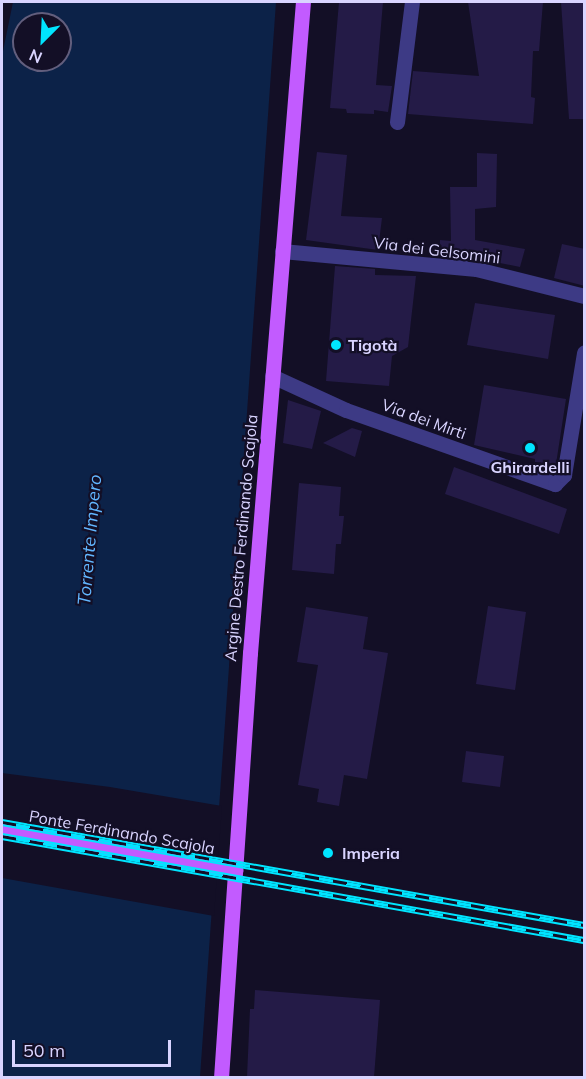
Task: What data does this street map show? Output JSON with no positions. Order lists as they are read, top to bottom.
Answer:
{
  "streets": {
    "main road": ["Argine Destro Ferdinando Scajola", "Ponte Ferdinando Scajola"],
    "street": ["Via dei Gelsomini", "Via dei Mirti"]
  },
  "crossings": [
    ["Via dei Gelsomini", "Argine Destro Ferdinando Scajola"],
    ["Via dei Mirti", "Argine Destro Ferdinando Scajola"],
    ["Argine Destro Ferdinando Scajola", "Ponte Ferdinando Scajola"]
  ],
  "water": ["Torrente Impero"],
  "places": ["Tigotà", "Ghirardelli", "Imperia"],
  "scale_bar": "50 m",
  "north": "bottom left"
}
